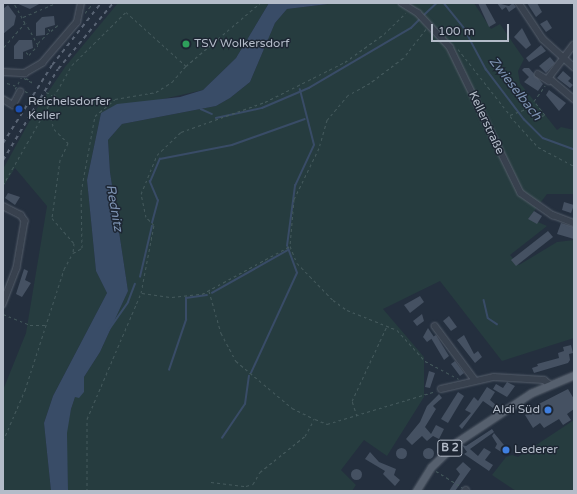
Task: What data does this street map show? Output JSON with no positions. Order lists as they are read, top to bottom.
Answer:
{
  "streets": {
    "main road": ["B 2"],
    "street": ["Kellerstraße"]
  },
  "water": ["Zwieselbach", "Rednitz"],
  "places": [
    "TSV Wolkersdorf",
    "Reichelsdorfer Keller",
    "Aldi Süd",
    "Lederer"
  ],
  "scale_bar": "100 m"
}
